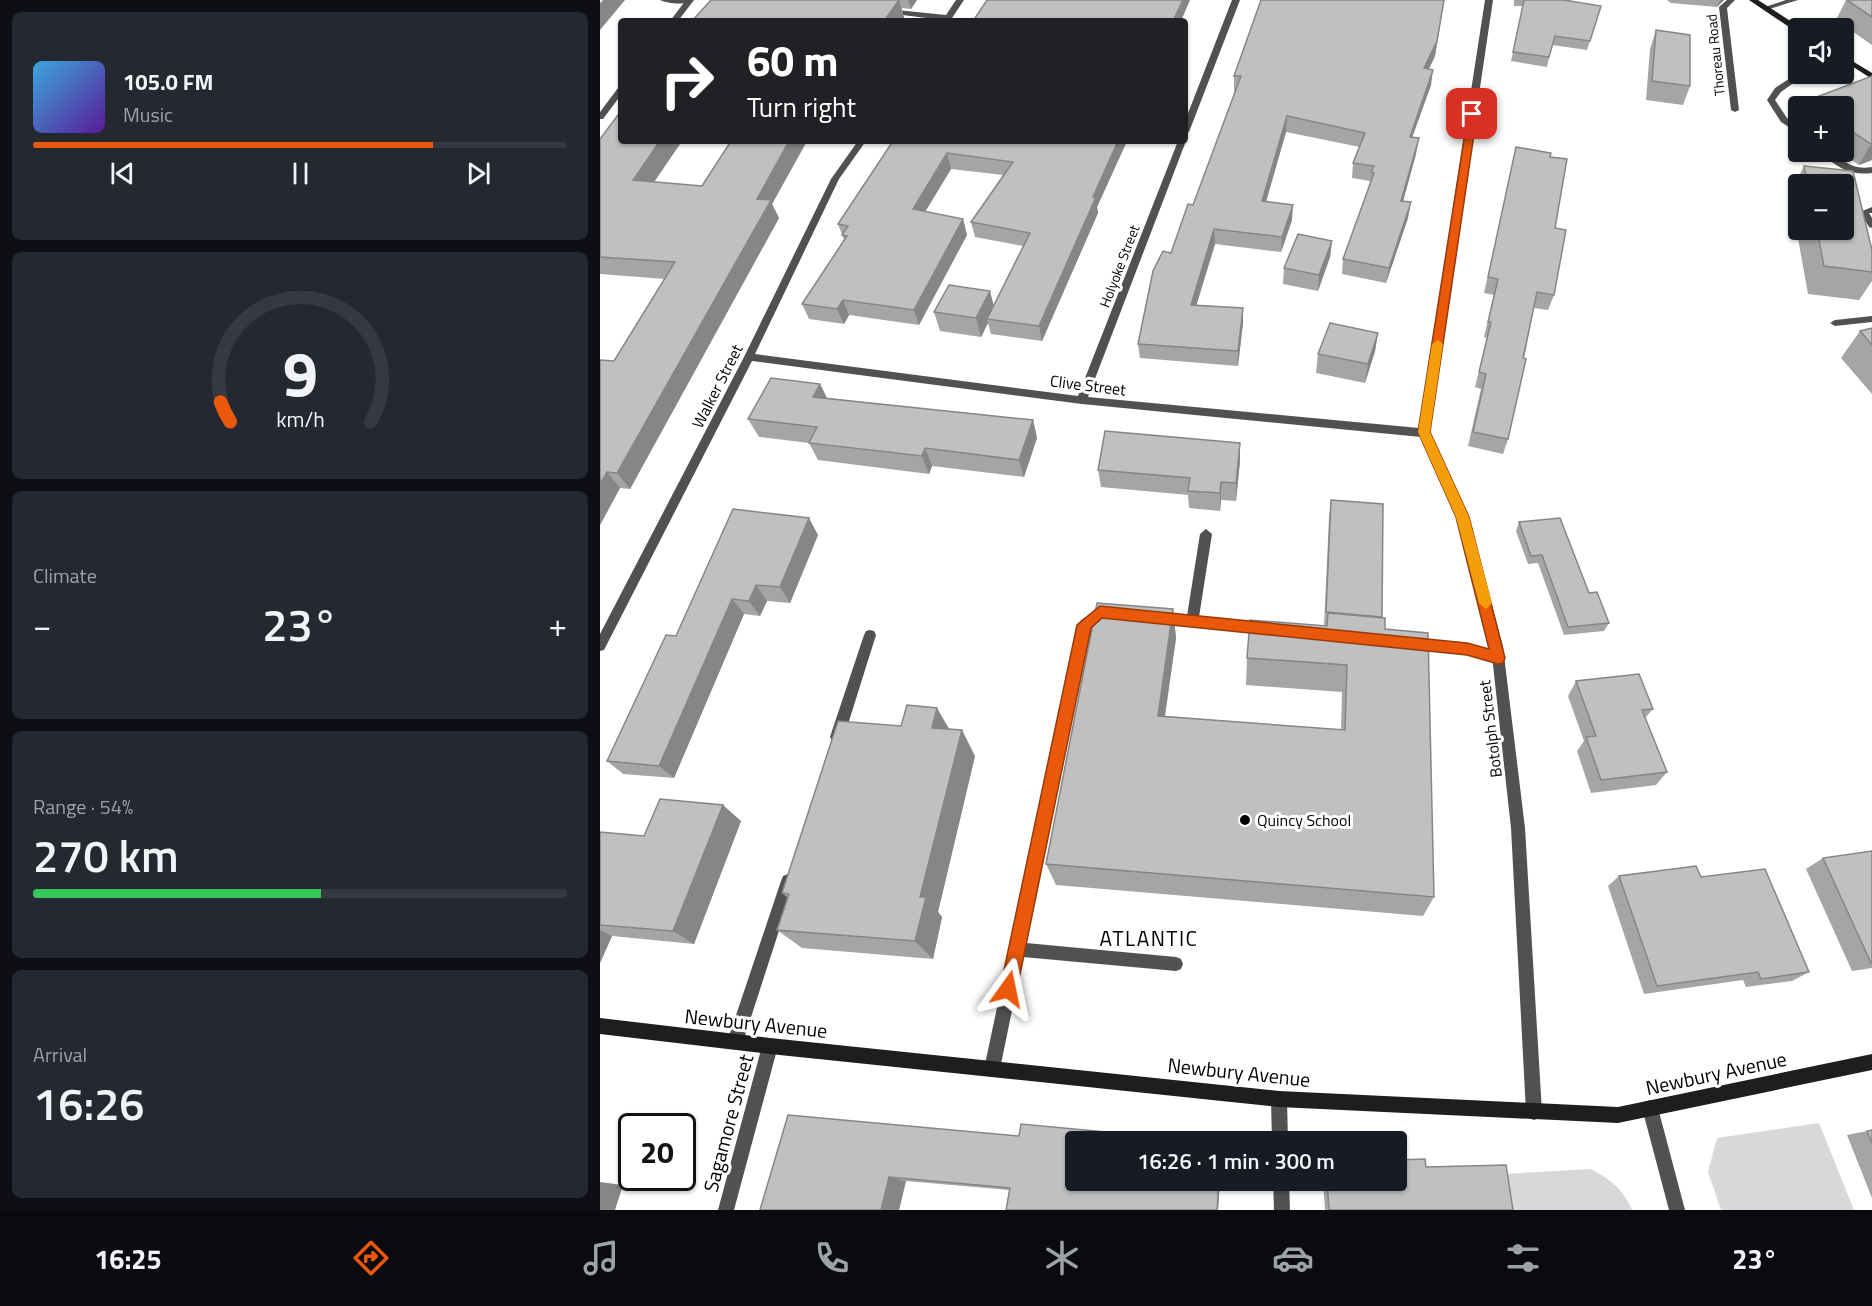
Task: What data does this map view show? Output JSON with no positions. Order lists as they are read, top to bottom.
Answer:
{
  "streets": {
    "street": [
      "Thoreau Road",
      "Holyoke Street",
      "Clive Street",
      "Walker Street",
      "Botolph Street",
      "Newbury Avenue",
      "Sagamore Street"
    ]
  },
  "crossings": [
    ["Holyoke Street", "Clive Street"],
    ["Clive Street", "Walker Street"],
    ["Clive Street", "Botolph Street"],
    ["Botolph Street", "Newbury Avenue"],
    ["Newbury Avenue", "Sagamore Street"]
  ],
  "districts": ["ATLANTIC"],
  "places": ["Quincy School"],
  "page": {
    "map_buttons": ["+", "−"],
    "turn": ["60 m", "Turn right"],
    "song": ["105.0 FM", "Music"],
    "tile": [
      "Climate",
      ["Range · 54%", "270 km"],
      ["Arrival", "16:26"]
    ],
    "heat": ["−", "23°", "+"],
    "limit": "20",
    "trip": "16:26 · 1 min · 300 m",
    "tabs": ["16:25", "23°"],
    "gauge": ["9", "km/h"]
  }
}
